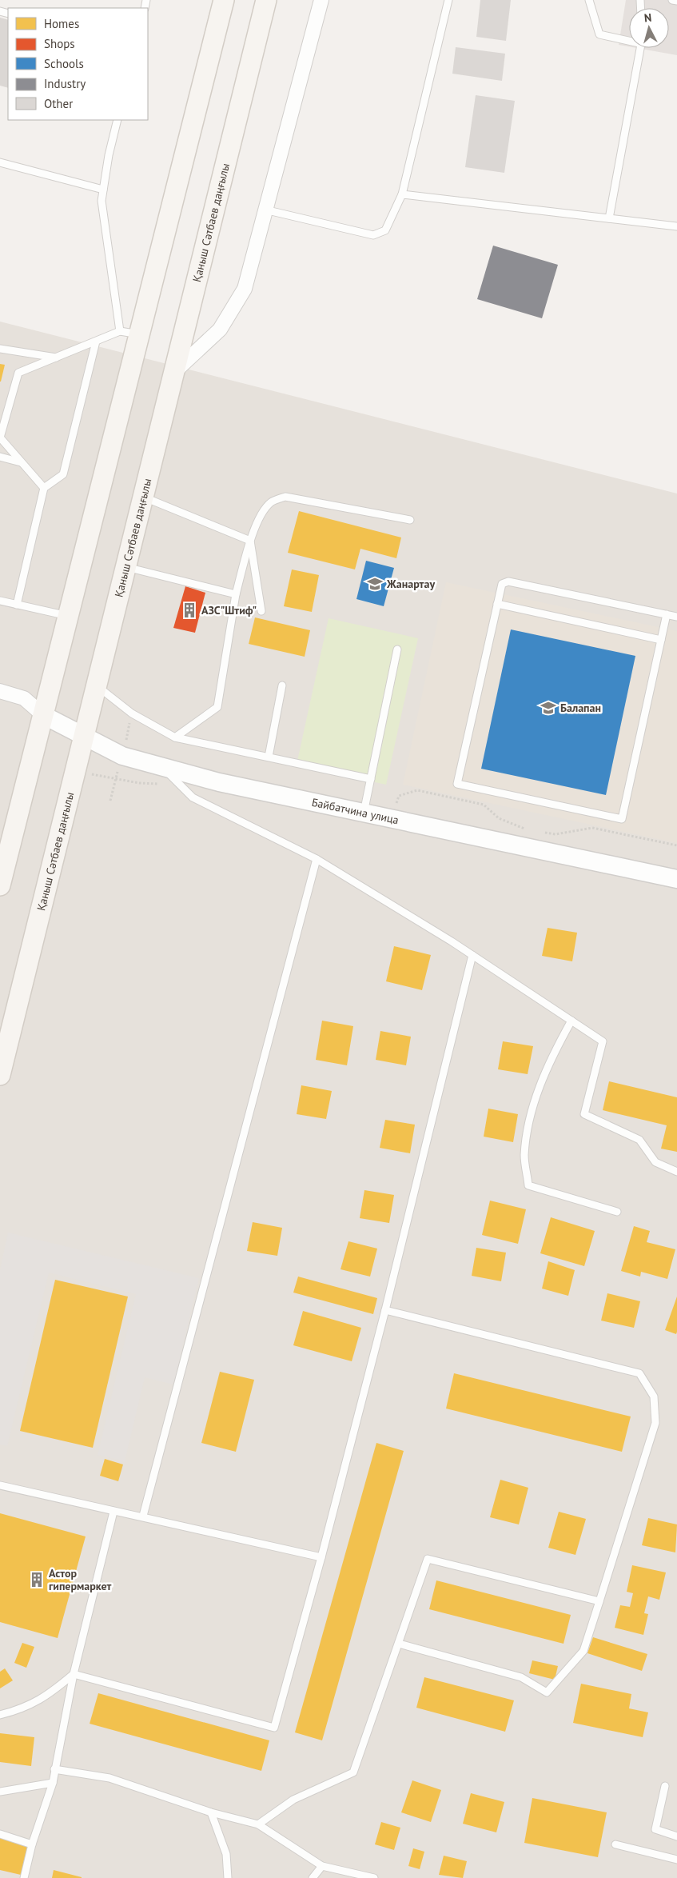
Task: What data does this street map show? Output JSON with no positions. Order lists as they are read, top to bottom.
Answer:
{
  "streets": {
    "main road": ["Қаныш Сәтбаев даңғылы"],
    "street": ["Байбатчина улица"]
  },
  "crossings": [
    ["Қаныш Сәтбаев даңғылы", "Байбатчина улица"]
  ],
  "places": {
    "school or university": ["Жанартау", "Балапан"],
    "building": ["АЗС\"Штиф\"", "Астор гипермаркет"]
  },
  "legend": [
    "Homes",
    "Shops",
    "Schools",
    "Industry",
    "Other"
  ],
  "north": "top"
}
